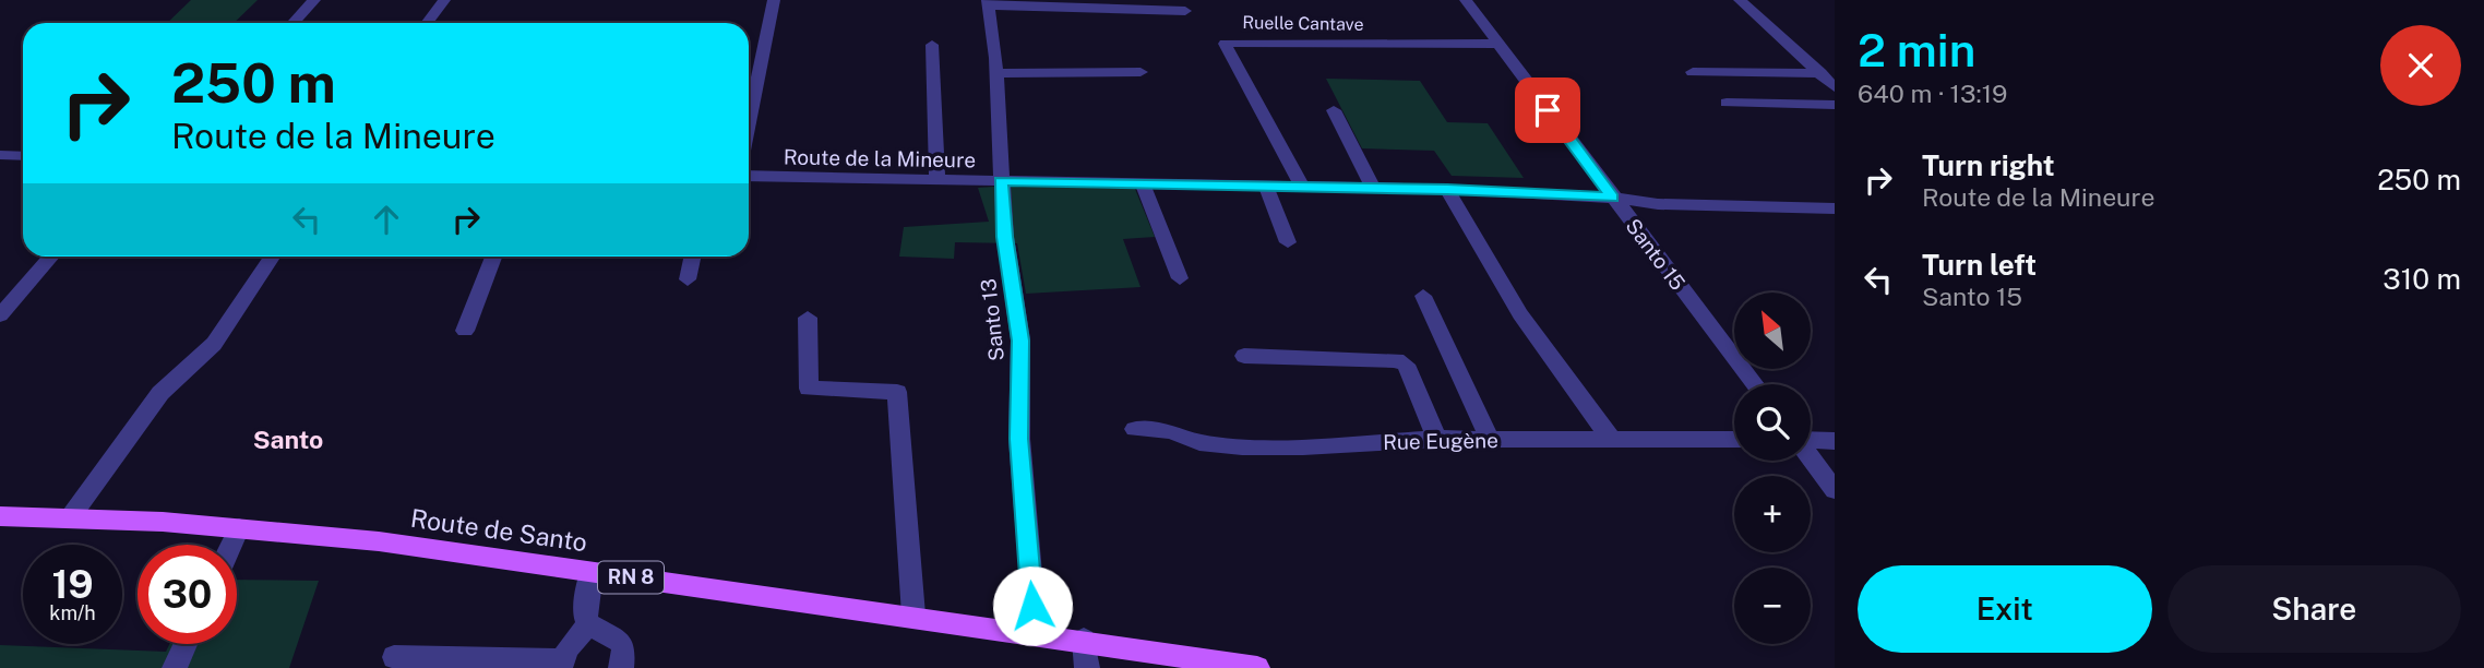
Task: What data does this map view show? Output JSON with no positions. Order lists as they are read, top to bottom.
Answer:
{
  "streets": {
    "main road": ["Route de Santo", "RN 8"],
    "street": [
      "Ruelle Cantave",
      "Route de la Mineure",
      "Santo 15",
      "Santo 13",
      "Rue Eugène"
    ]
  },
  "crossings": [
    ["Ruelle Cantave", "Route de la Mineure"],
    ["Ruelle Cantave", "Santo 15"],
    ["Route de la Mineure", "Santo 15"],
    ["Route de la Mineure", "Santo 13"],
    ["Santo 13", "Route de Santo"]
  ],
  "districts": ["Santo"],
  "north": "top left",
  "page": {
    "heading": ["2 min", "640 m · 13:19"],
    "turn": ["250 m", "Route de la Mineure"],
    "list": [
      {
        "name": "Turn right",
        "note": "Route de la Mineure",
        "value": "250 m"
      },
      {
        "name": "Turn left",
        "note": "Santo 15",
        "value": "310 m"
      }
    ],
    "map_buttons": ["+", "−"],
    "speed": "19 km/h",
    "limit": "30",
    "buttons": ["Exit", "Share"]
  }
}
